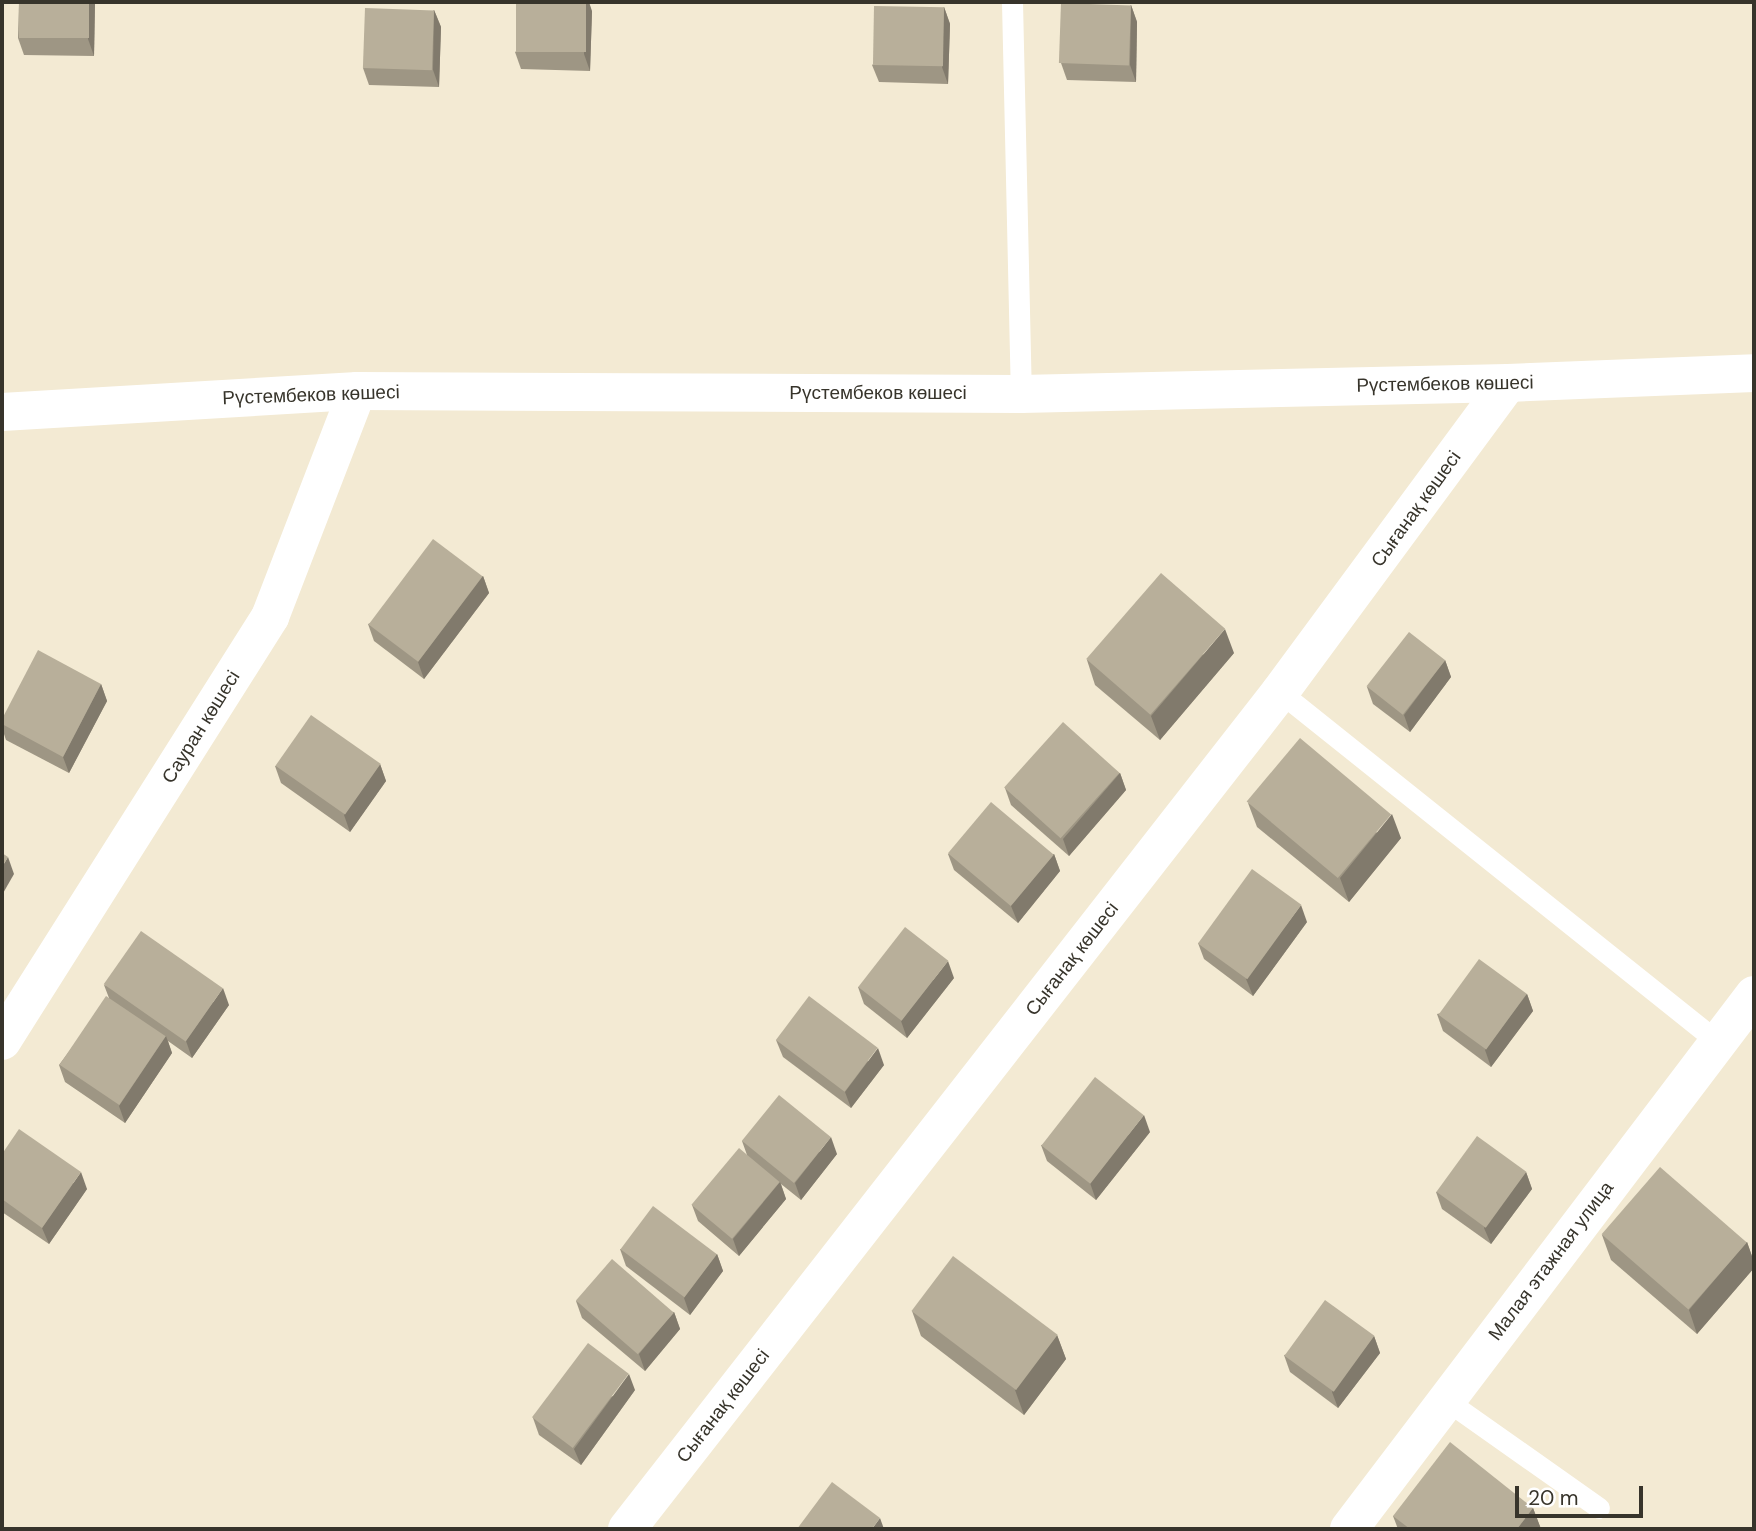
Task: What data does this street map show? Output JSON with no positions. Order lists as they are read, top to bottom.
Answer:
{
  "streets": {
    "street": [
      "Рүстембеков көшесі",
      "Сығанақ көшесі",
      "Сауран көшесі",
      "Малая этажная улица"
    ]
  },
  "crossings": [
    ["Рүстембеков көшесі", "Сығанақ көшесі"],
    ["Рүстембеков көшесі", "Сауран көшесі"]
  ],
  "scale_bar": "20 m"
}
